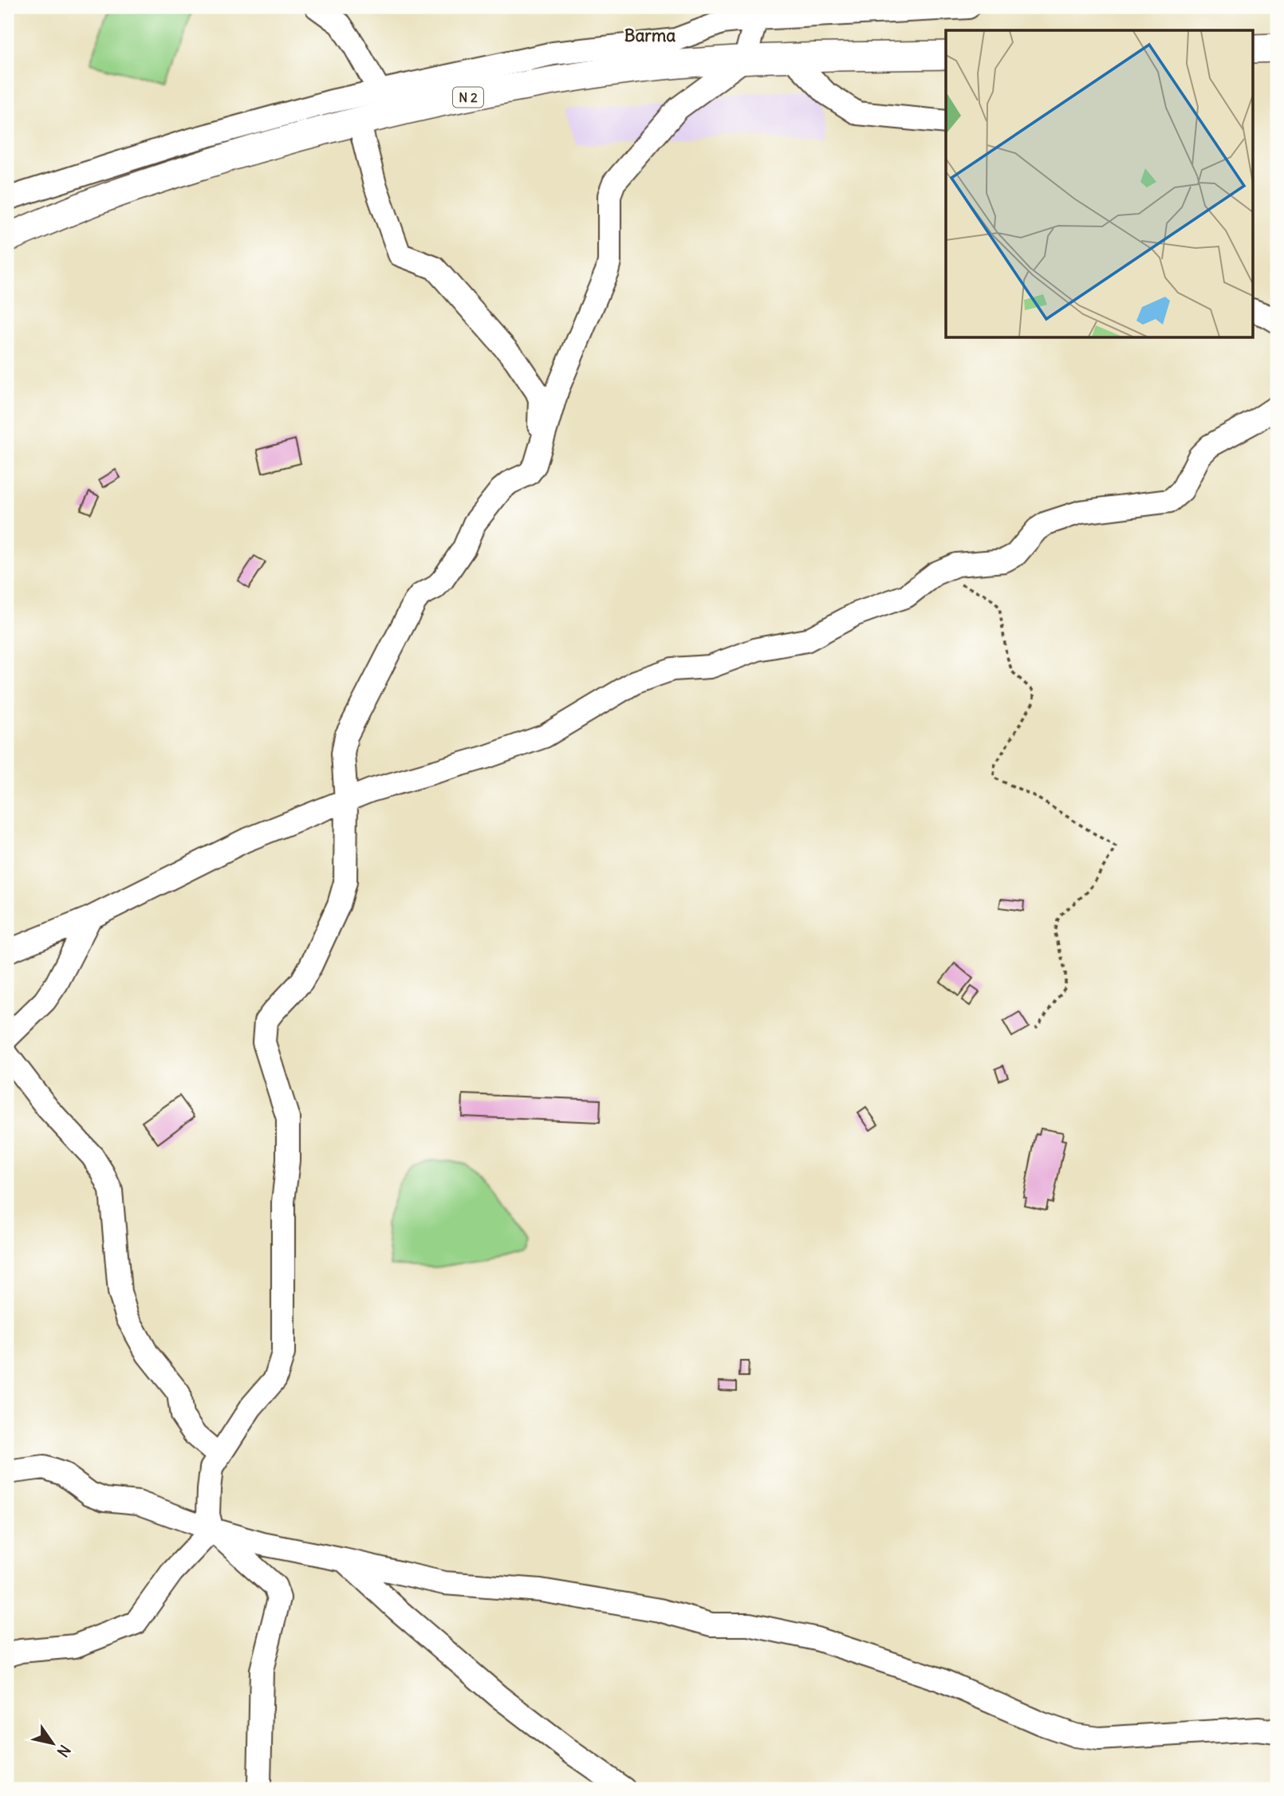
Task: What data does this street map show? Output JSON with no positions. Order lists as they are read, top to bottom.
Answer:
{
  "streets": {
    "main road": ["N 2"]
  },
  "districts": ["Barma"],
  "north": "bottom right"
}
